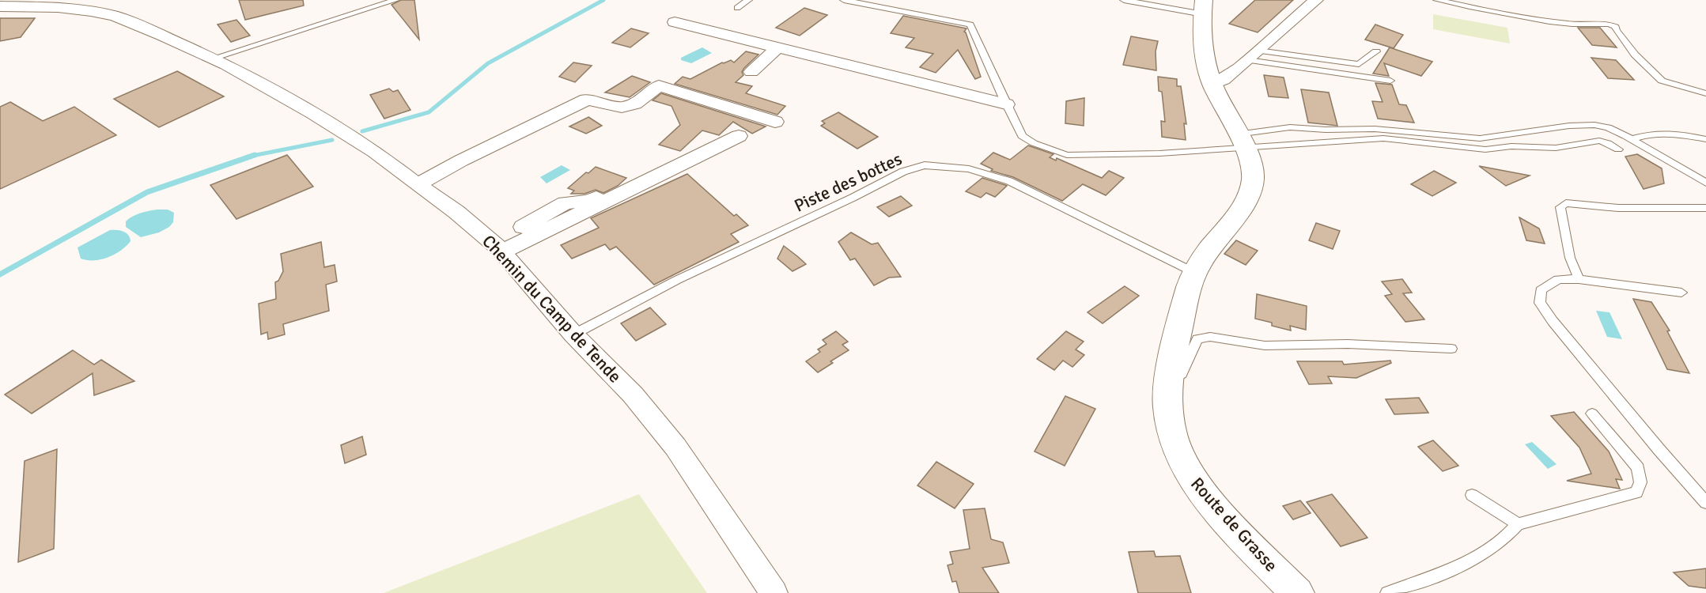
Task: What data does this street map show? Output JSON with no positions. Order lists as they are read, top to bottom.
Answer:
{
  "streets": {
    "street": ["Chemin du Camp de Tende", "Route de Grasse"],
    "lane": ["Piste des bottes"]
  },
  "crossings": [
    ["Piste des bottes", "Chemin du Camp de Tende"],
    ["Piste des bottes", "Route de Grasse"]
  ]
}
